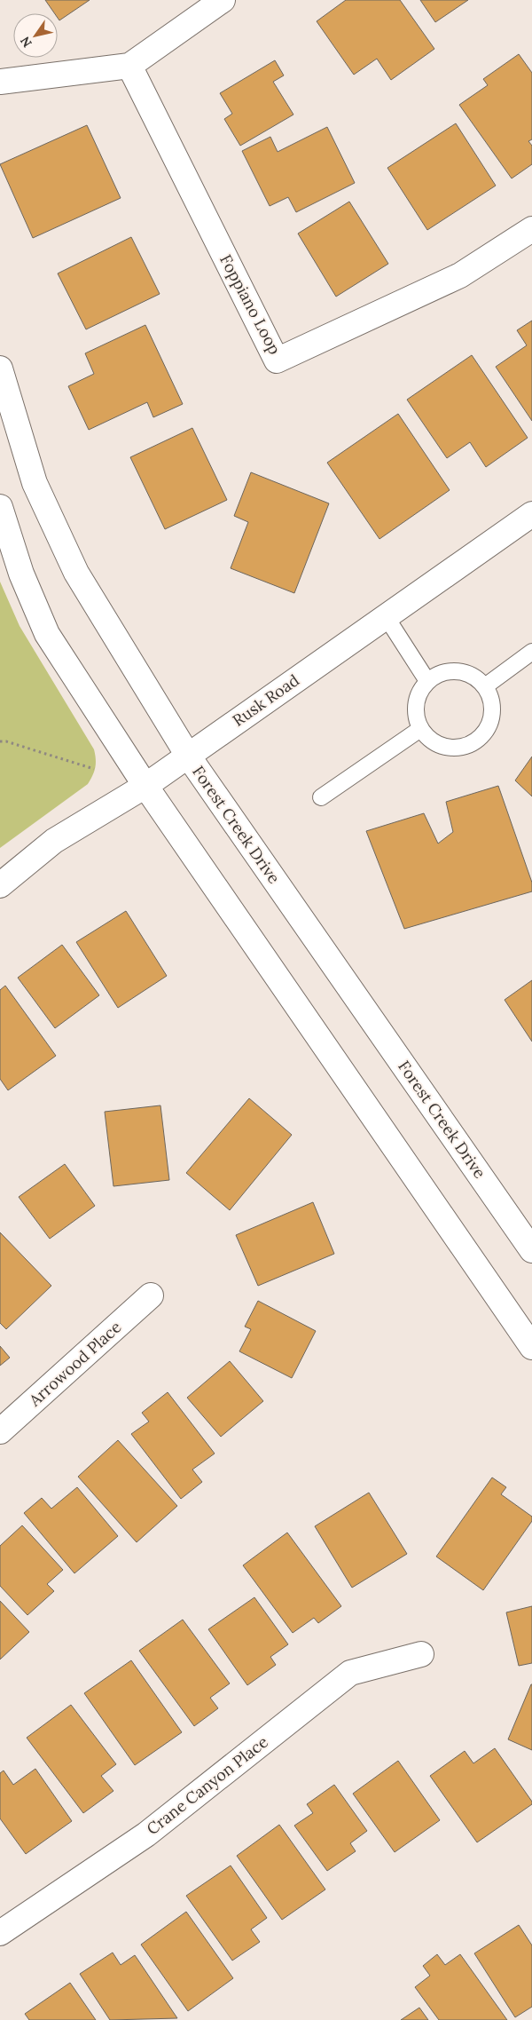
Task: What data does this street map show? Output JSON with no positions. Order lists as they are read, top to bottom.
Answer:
{
  "streets": {
    "street": [
      "Foppiano Loop",
      "Rusk Road",
      "Forest Creek Drive",
      "Arrowood Place",
      "Crane Canyon Place"
    ]
  },
  "crossings": [
    ["Rusk Road", "Forest Creek Drive"]
  ],
  "north": "bottom left"
}
